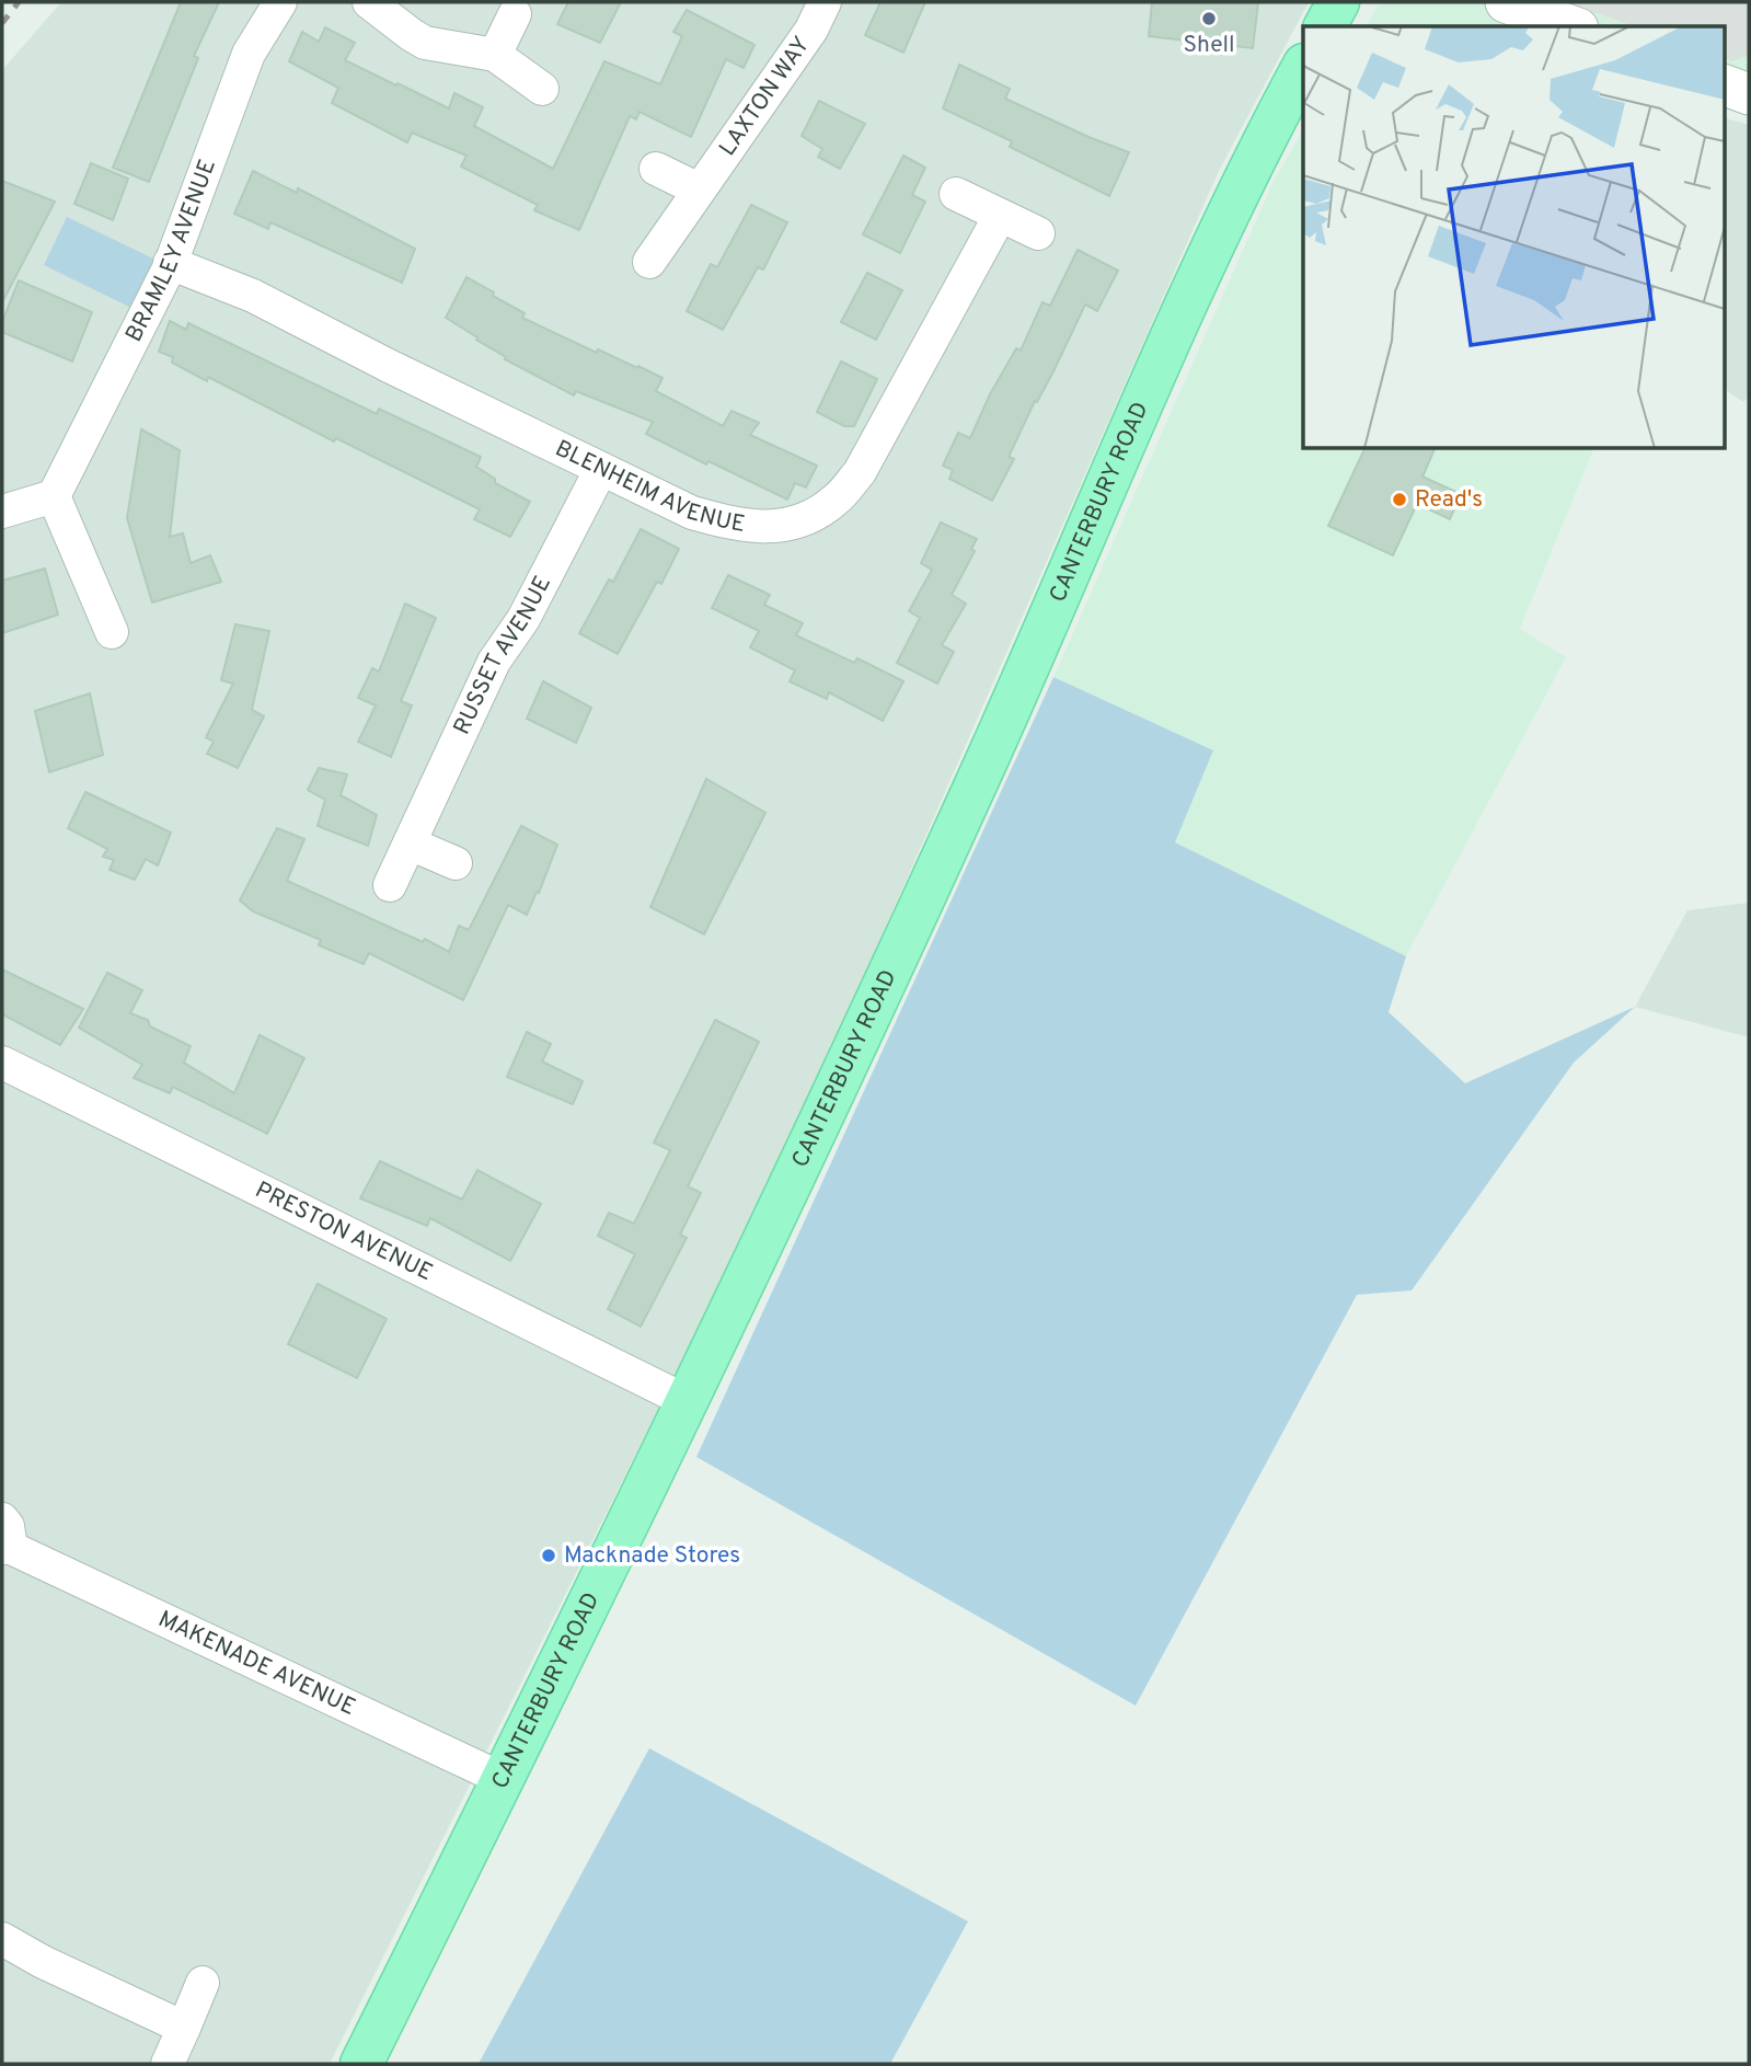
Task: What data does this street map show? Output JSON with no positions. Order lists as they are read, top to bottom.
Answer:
{
  "streets": {
    "main road": ["CANTERBURY ROAD"],
    "street": [
      "LAXTON WAY",
      "BRAMLEY AVENUE",
      "BLENHEIM AVENUE",
      "RUSSET AVENUE",
      "PRESTON AVENUE",
      "MAKENADE AVENUE"
    ]
  },
  "crossings": [
    ["BRAMLEY AVENUE", "BLENHEIM AVENUE"],
    ["BLENHEIM AVENUE", "RUSSET AVENUE"],
    ["CANTERBURY ROAD", "PRESTON AVENUE"],
    ["CANTERBURY ROAD", "MAKENADE AVENUE"]
  ],
  "places": ["Shell", "Read's", "Macknade Stores"]
}
